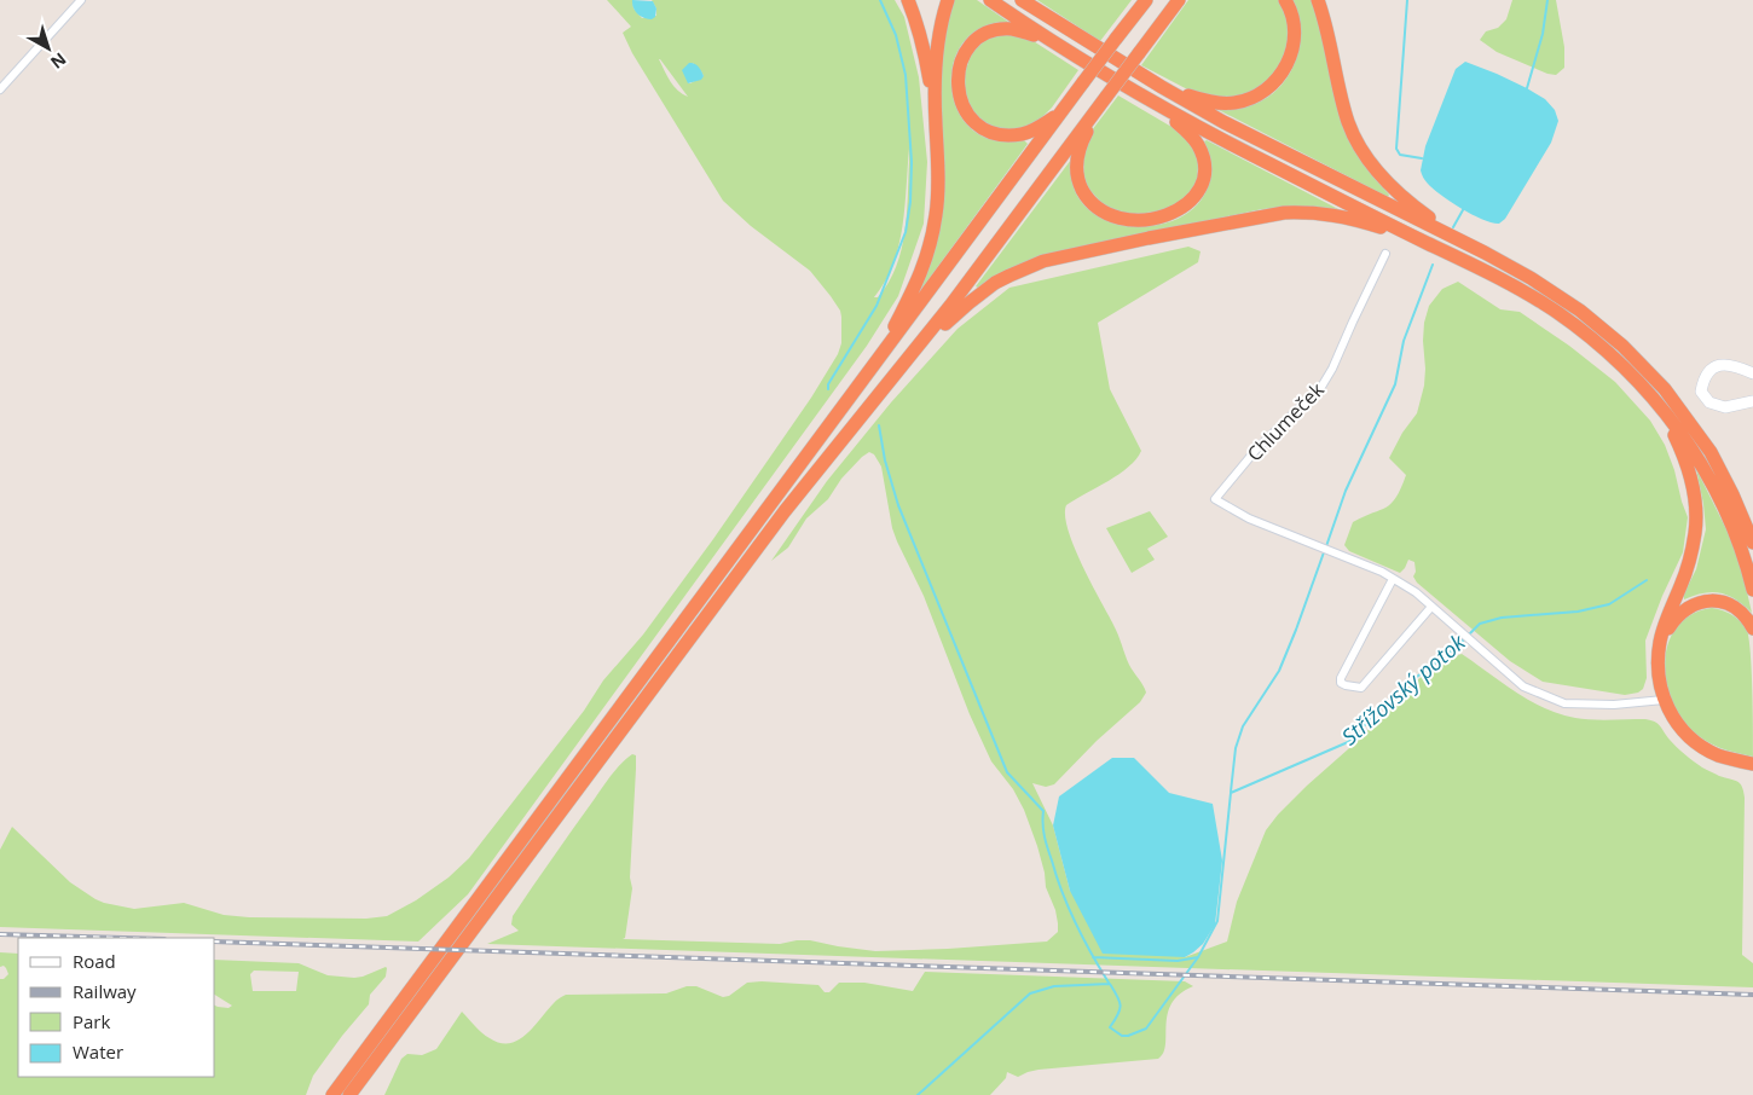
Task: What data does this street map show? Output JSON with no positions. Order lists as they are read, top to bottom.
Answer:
{
  "streets": {
    "street": ["Chlumeček"]
  },
  "water": ["Střížovský potok"],
  "legend": [
    "Road",
    "Railway",
    "Park",
    "Water"
  ],
  "north": "bottom right"
}
